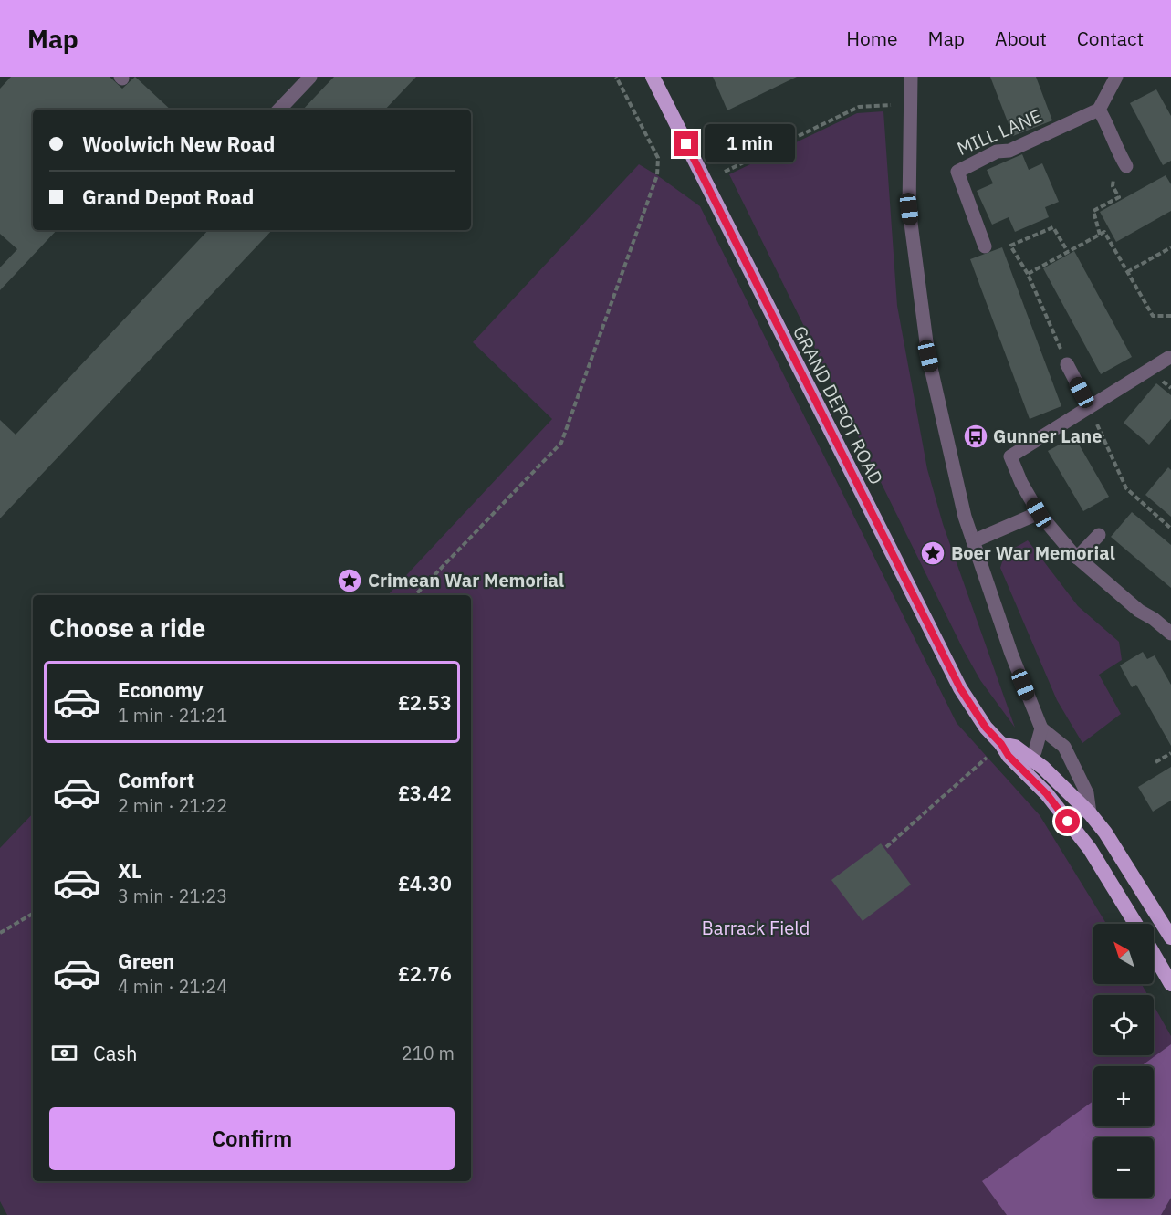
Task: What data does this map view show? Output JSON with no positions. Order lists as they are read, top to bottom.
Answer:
{
  "streets": {
    "highway": ["GRAND DEPOT ROAD"],
    "street": ["MILL LANE"]
  },
  "parks": ["Barrack Field"],
  "places": {
    "bus stop": ["Gunner Lane"],
    "place": ["Boer War Memorial", "Crimean War Memorial"]
  },
  "north": "top left",
  "page": {
    "header": "Map",
    "nav": [
      "Home",
      "Map",
      "About",
      "Contact"
    ],
    "banner": ["Woolwich New Road", "Grand Depot Road"],
    "bubble": "1 min",
    "heading": "Choose a ride",
    "list": [
      {
        "name": "Economy",
        "note": "1 min · 21:21",
        "value": "£2.53"
      },
      {
        "name": "Comfort",
        "note": "2 min · 21:22",
        "value": "£3.42"
      },
      {
        "name": "XL",
        "note": "3 min · 21:23",
        "value": "£4.30"
      },
      {
        "name": "Green",
        "note": "4 min · 21:24",
        "value": "£2.76"
      }
    ],
    "map_buttons": ["+", "−"],
    "pay": ["Cash", "210 m"],
    "buttons": "Confirm"
  }
}
